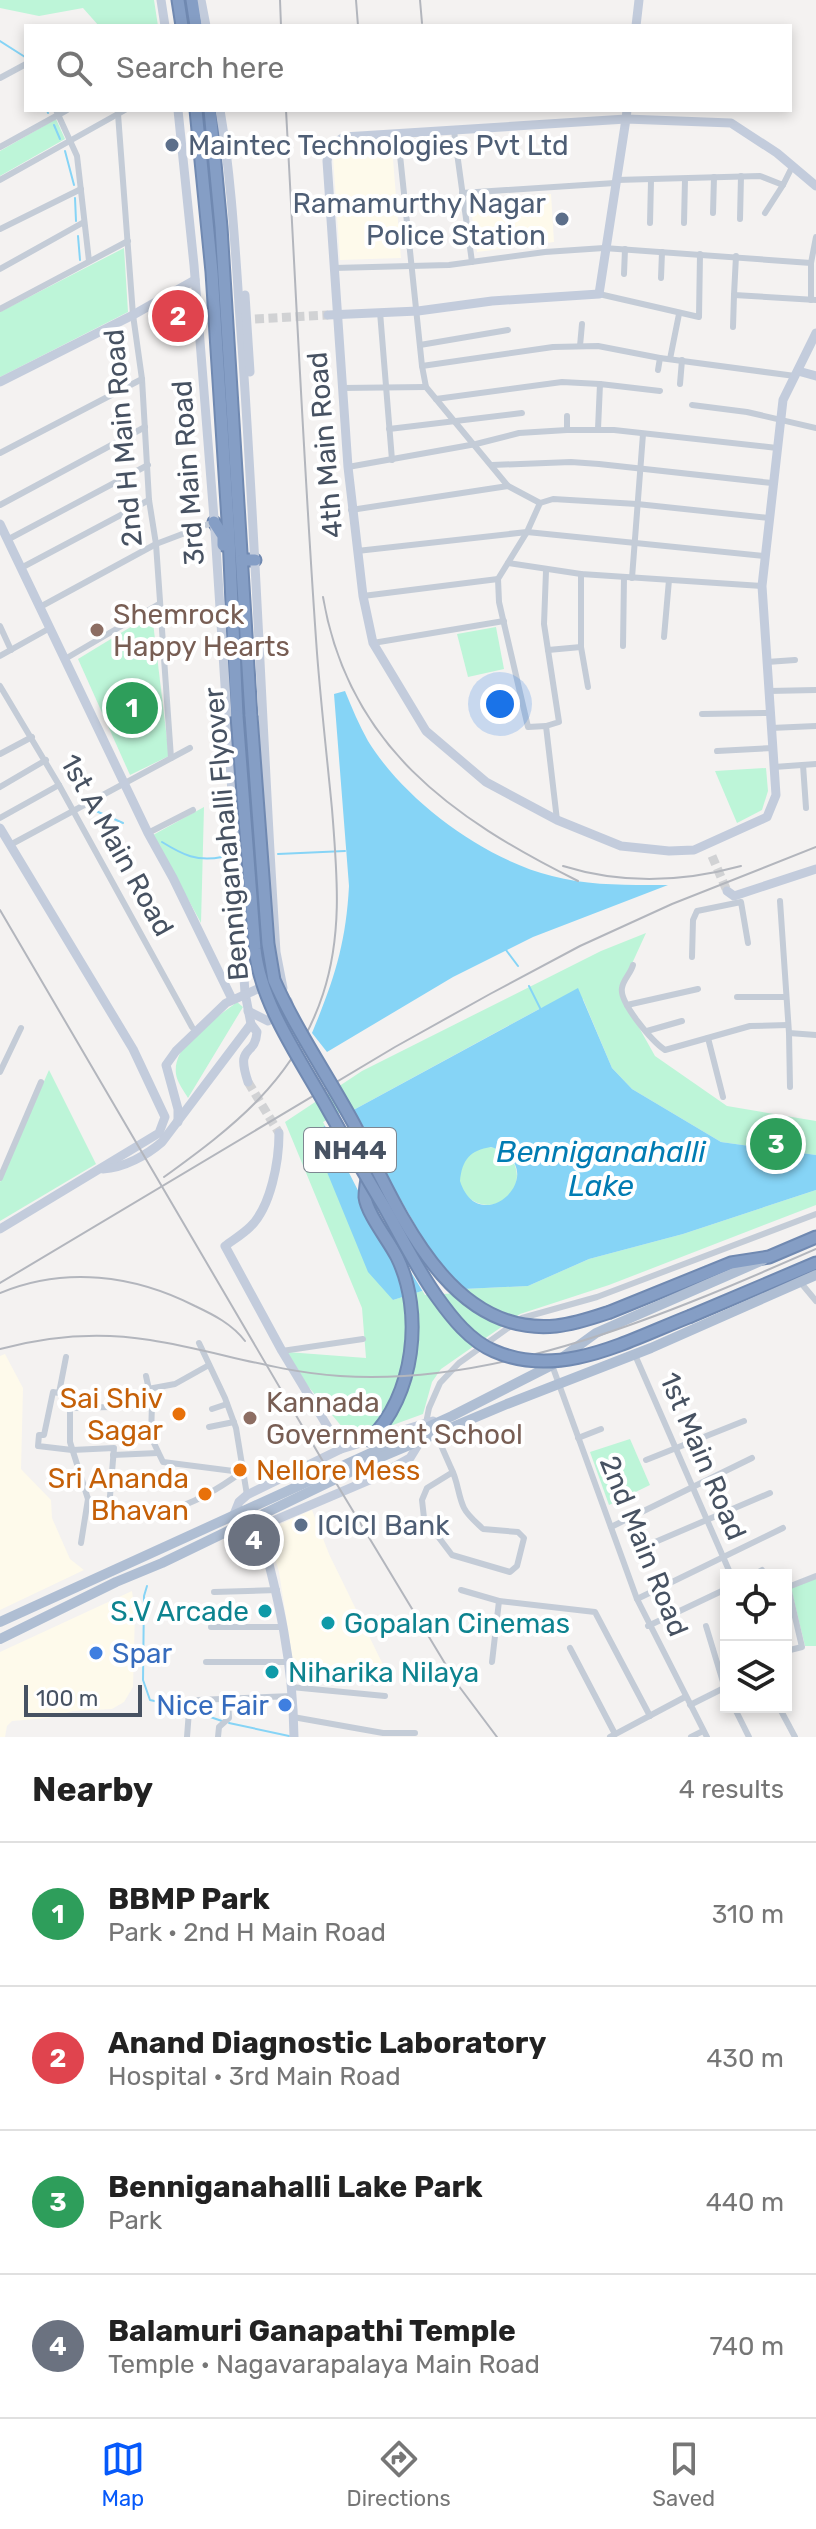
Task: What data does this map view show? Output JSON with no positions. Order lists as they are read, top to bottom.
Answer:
{
  "streets": {
    "highway": ["Benniganahalli Flyover", "NH44"],
    "street": [
      "2nd H Main Road",
      "4th Main Road",
      "3rd Main Road",
      "1st A Main Road",
      "1st Main Road",
      "2nd Main Road"
    ]
  },
  "crossings": [
    ["Benniganahalli Flyover", "NH44"]
  ],
  "water": ["Benniganahalli Lake"],
  "places": [
    "Maintec Technologies Pvt Ltd",
    "Ramamurthy Nagar Police Station",
    "Shemrock Happy Hearts",
    "Sai Shiv Sagar",
    "Kannada Government School",
    "Nellore Mess",
    "Sri Ananda Bhavan",
    "ICICI Bank",
    "S.V Arcade",
    "Gopalan Cinemas",
    "Spar",
    "Niharika Nilaya",
    "Nice Fair"
  ],
  "scale_bar": "100 m",
  "page": {
    "search": "Search here",
    "pins": [
      "2",
      "1",
      "3",
      "4"
    ],
    "scale": "100 m",
    "heading": ["Nearby", "4 results"],
    "list": [
      {
        "mark": "1",
        "name": "BBMP Park",
        "note": "Park · 2nd H Main Road",
        "value": "310 m"
      },
      {
        "mark": "2",
        "name": "Anand Diagnostic Laboratory",
        "note": "Hospital · 3rd Main Road",
        "value": "430 m"
      },
      {
        "mark": "3",
        "name": "Benniganahalli Lake Park",
        "note": "Park",
        "value": "440 m"
      },
      {
        "mark": "4",
        "name": "Balamuri Ganapathi Temple",
        "note": "Temple · Nagavarapalaya Main Road",
        "value": "740 m"
      }
    ],
    "nav": ["Map", "Directions", "Saved"]
  }
}
